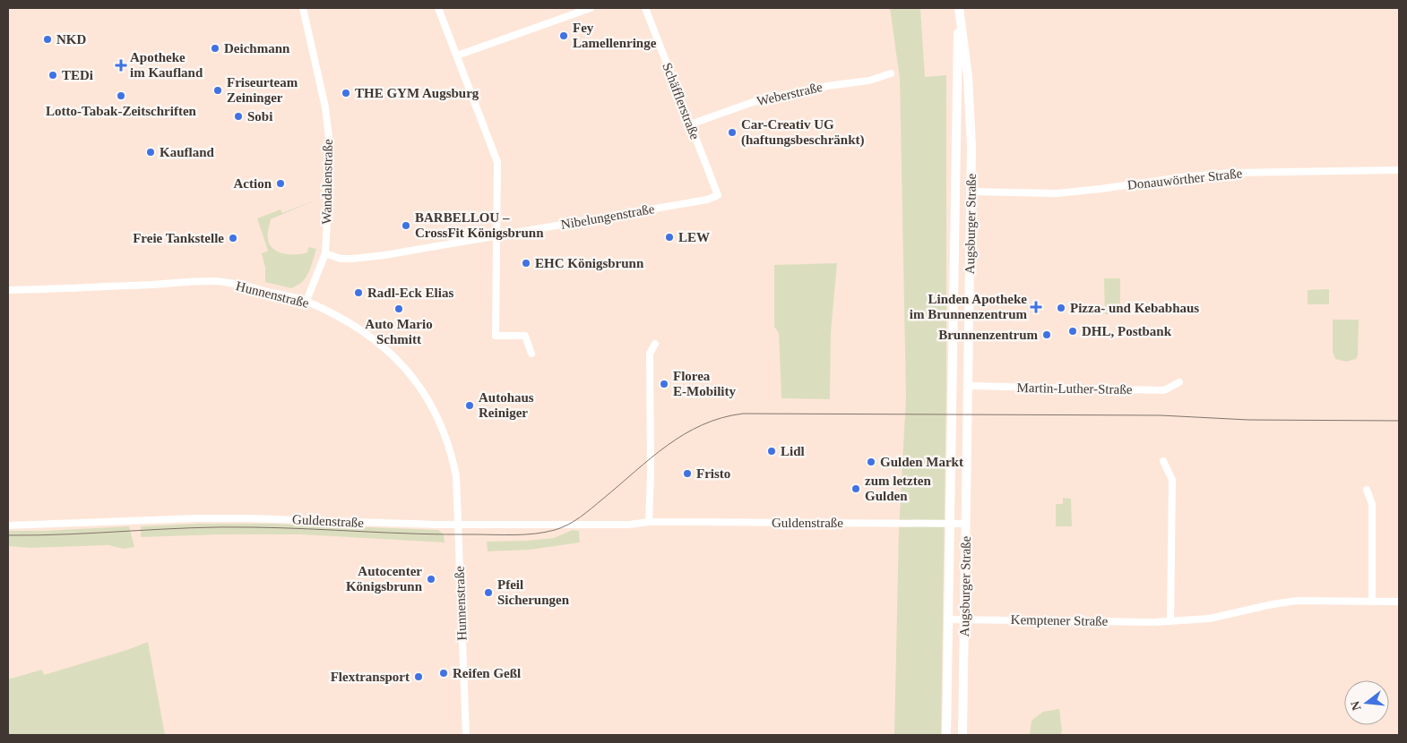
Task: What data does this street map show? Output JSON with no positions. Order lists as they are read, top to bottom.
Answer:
{
  "streets": {
    "street": [
      "Weberstraße",
      "Schäfflerstraße",
      "Donauwörther Straße",
      "Wandalenstraße",
      "Nibelungenstraße",
      "Augsburger Straße",
      "Hunnenstraße",
      "Martin-Luther-Straße",
      "Guldenstraße",
      "Kemptener Straße"
    ]
  },
  "crossings": [
    ["Weberstraße", "Schäfflerstraße"],
    ["Schäfflerstraße", "Nibelungenstraße"],
    ["Donauwörther Straße", "Augsburger Straße"],
    ["Wandalenstraße", "Nibelungenstraße"],
    ["Wandalenstraße", "Hunnenstraße"],
    ["Augsburger Straße", "Martin-Luther-Straße"],
    ["Augsburger Straße", "Guldenstraße"],
    ["Augsburger Straße", "Kemptener Straße"],
    ["Hunnenstraße", "Guldenstraße"]
  ],
  "places": {
    "other": [
      "Fey Lamellenringe",
      "NKD",
      "Deichmann",
      "TEDi",
      "Friseurteam Zeininger",
      "THE GYM Augsburg",
      "Lotto-Tabak-Zeitschriften",
      "Sobi",
      "Car-Creativ UG (haftungsbeschränkt)",
      "Kaufland",
      "Action",
      "BARBELLOU – CrossFit Königsbrunn",
      "LEW",
      "Freie Tankstelle",
      "EHC Königsbrunn",
      "Radl-Eck Elias",
      "Pizza- und Kebabhaus",
      "Auto Mario Schmitt",
      "DHL, Postbank",
      "Brunnenzentrum",
      "Florea E-Mobility",
      "Autohaus Reiniger",
      "Lidl",
      "Gulden Markt",
      "Fristo",
      "zum letzten Gulden",
      "Autocenter Königsbrunn",
      "Pfeil Sicherungen",
      "Reifen Geßl",
      "Flextransport"
    ],
    "health": ["Apotheke im Kaufland", "Linden Apotheke im Brunnenzentrum"]
  },
  "north": "left"
}
